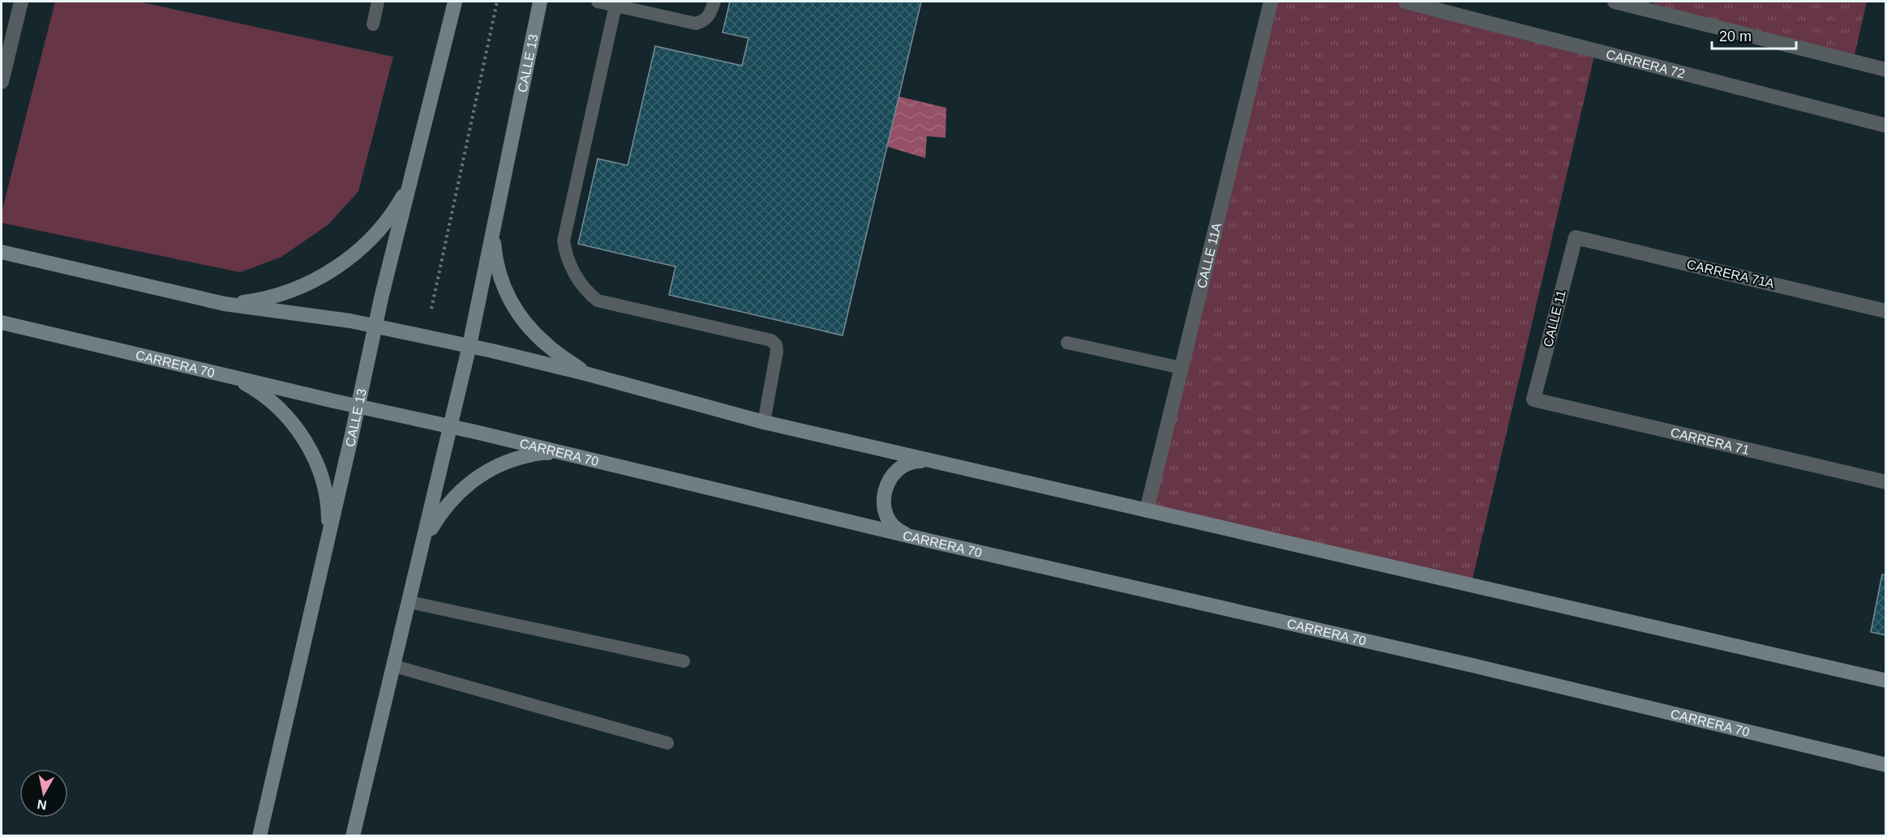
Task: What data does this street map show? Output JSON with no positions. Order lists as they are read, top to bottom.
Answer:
{
  "streets": {
    "street": [
      "CALLE 13",
      "CARRERA 72",
      "CALLE 11A",
      "CARRERA 71A",
      "CALLE 11",
      "CARRERA 70",
      "CARRERA 71"
    ]
  },
  "crossings": [
    ["CALLE 13", "CARRERA 70"],
    ["CARRERA 71A", "CALLE 11"],
    ["CALLE 11", "CARRERA 71"]
  ],
  "scale_bar": "20 m",
  "north": "bottom"
}
